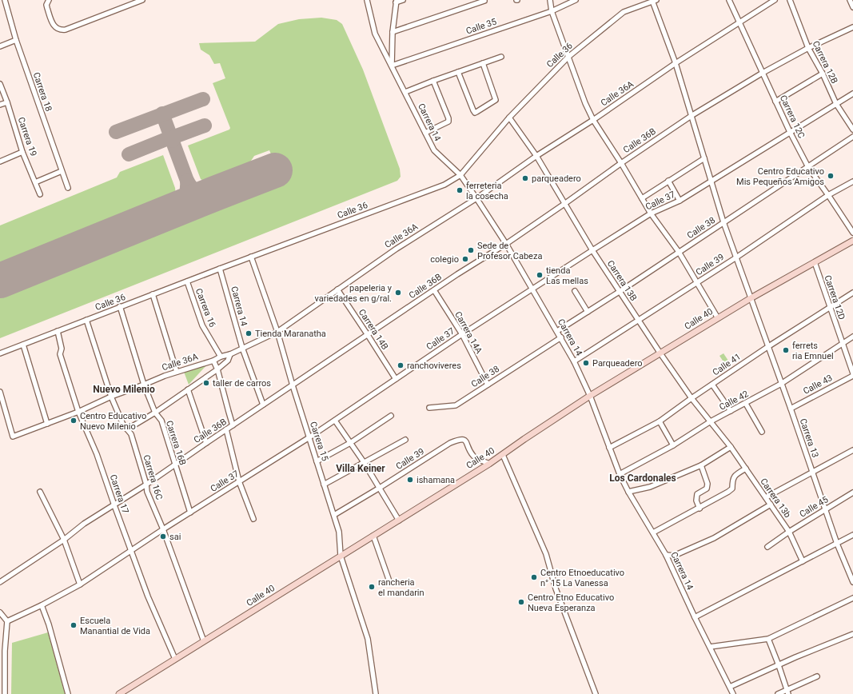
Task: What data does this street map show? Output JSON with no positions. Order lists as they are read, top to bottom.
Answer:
{
  "streets": {
    "street": [
      "Calle 35",
      "Calle 36",
      "Carrera 12B",
      "Carrera 18",
      "Calle 36A",
      "Carrera 12C",
      "Carrera 14",
      "Carrera 19",
      "Calle 36B",
      "Calle 37",
      "Calle 38",
      "Calle 39",
      "Carrera 13B",
      "Carrera 12D",
      "Carrera 16",
      "Calle 40",
      "Carrera 14B",
      "Carrera 14A",
      "Calle 41",
      "Calle 43",
      "Calle 42",
      "Carrera 13",
      "Carrera 15",
      "Carrera 16B",
      "Carrera 16C",
      "Carrera 17",
      "Carrera 13b",
      "Calle 45"
    ]
  },
  "crossings": [
    ["Calle 35", "Carrera 14"],
    ["Calle 36", "Carrera 14"],
    ["Calle 36", "Carrera 13B"],
    ["Calle 36", "Carrera 16"],
    ["Calle 36", "Carrera 13"],
    ["Calle 36", "Carrera 15"],
    ["Calle 36", "Carrera 16B"],
    ["Calle 36", "Carrera 16C"],
    ["Calle 36", "Carrera 17"],
    ["Carrera 12B", "Calle 36B"],
    ["Carrera 12B", "Calle 37"],
    ["Calle 36A", "Carrera 12C"],
    ["Calle 36A", "Carrera 14"],
    ["Calle 36A", "Carrera 13B"],
    ["Calle 36A", "Carrera 16"],
    ["Calle 36A", "Carrera 14B"],
    ["Calle 36A", "Carrera 13"],
    ["Calle 36A", "Carrera 15"],
    ["Calle 36A", "Carrera 16B"],
    ["Calle 36A", "Carrera 16C"],
    ["Calle 36A", "Carrera 17"],
    ["Carrera 12C", "Calle 36B"],
    ["Carrera 12C", "Calle 37"],
    ["Carrera 12C", "Calle 38"],
    ["Carrera 12C", "Calle 39"],
    ["Carrera 14", "Calle 36B"],
    ["Carrera 14", "Calle 37"],
    ["Carrera 14", "Calle 38"],
    ["Carrera 14", "Calle 39"],
    ["Carrera 14", "Calle 40"],
    ["Carrera 14", "Calle 41"],
    ["Carrera 14", "Calle 42"],
    ["Calle 36B", "Carrera 13B"],
    ["Calle 36B", "Carrera 14B"],
    ["Calle 36B", "Carrera 14A"],
    ["Calle 36B", "Carrera 13"],
    ["Calle 36B", "Carrera 15"],
    ["Calle 36B", "Carrera 16B"],
    ["Calle 36B", "Carrera 16C"],
    ["Calle 36B", "Carrera 17"],
    ["Calle 37", "Carrera 13B"],
    ["Calle 37", "Carrera 14B"],
    ["Calle 37", "Carrera 14A"],
    ["Calle 37", "Carrera 13"],
    ["Calle 37", "Carrera 15"],
    ["Calle 37", "Carrera 16B"],
    ["Calle 37", "Carrera 16C"],
    ["Calle 37", "Carrera 17"],
    ["Calle 38", "Carrera 13B"],
    ["Calle 38", "Carrera 14A"],
    ["Calle 38", "Carrera 13"],
    ["Calle 39", "Carrera 13B"],
    ["Calle 39", "Calle 40"],
    ["Calle 39", "Carrera 13"],
    ["Calle 39", "Carrera 15"],
    ["Carrera 13B", "Calle 40"],
    ["Carrera 13B", "Calle 41"],
    ["Carrera 13B", "Calle 42"],
    ["Carrera 13B", "Carrera 13b"],
    ["Carrera 12D", "Calle 40"],
    ["Carrera 12D", "Calle 41"],
    ["Carrera 12D", "Calle 43"],
    ["Carrera 12D", "Calle 42"],
    ["Calle 40", "Carrera 13"],
    ["Calle 40", "Carrera 15"],
    ["Calle 40", "Carrera 16C"],
    ["Calle 40", "Carrera 17"],
    ["Calle 41", "Carrera 13"],
    ["Calle 43", "Carrera 13"],
    ["Calle 42", "Carrera 13"],
    ["Carrera 13", "Calle 45"],
    ["Carrera 13b", "Calle 45"]
  ],
  "districts": ["Nuevo Milenio", "Villa Keiner", "Los Cardonales"],
  "places": [
    "Centro Educativo Mis Pequeños Amigos",
    "parqueadero",
    "ferreteria la cosecha",
    "Sede de Profesor Cabeza",
    "colegio",
    "tienda Las mellas",
    "papeleria y variedades en g/ral.",
    "Tienda Maranatha",
    "ferrets ria Emnuel",
    "Parqueadero",
    "ranchoviveres",
    "taller de carros",
    "Centro Educativo Nuevo Milenio",
    "ishamana",
    "sai",
    "Centro Etnoeducativo n° 15 La Vanessa",
    "rancheria el mandarin",
    "Centro Etno Educativo Nueva Esperanza",
    "Escuela Manantial de Vida"
  ]
}
